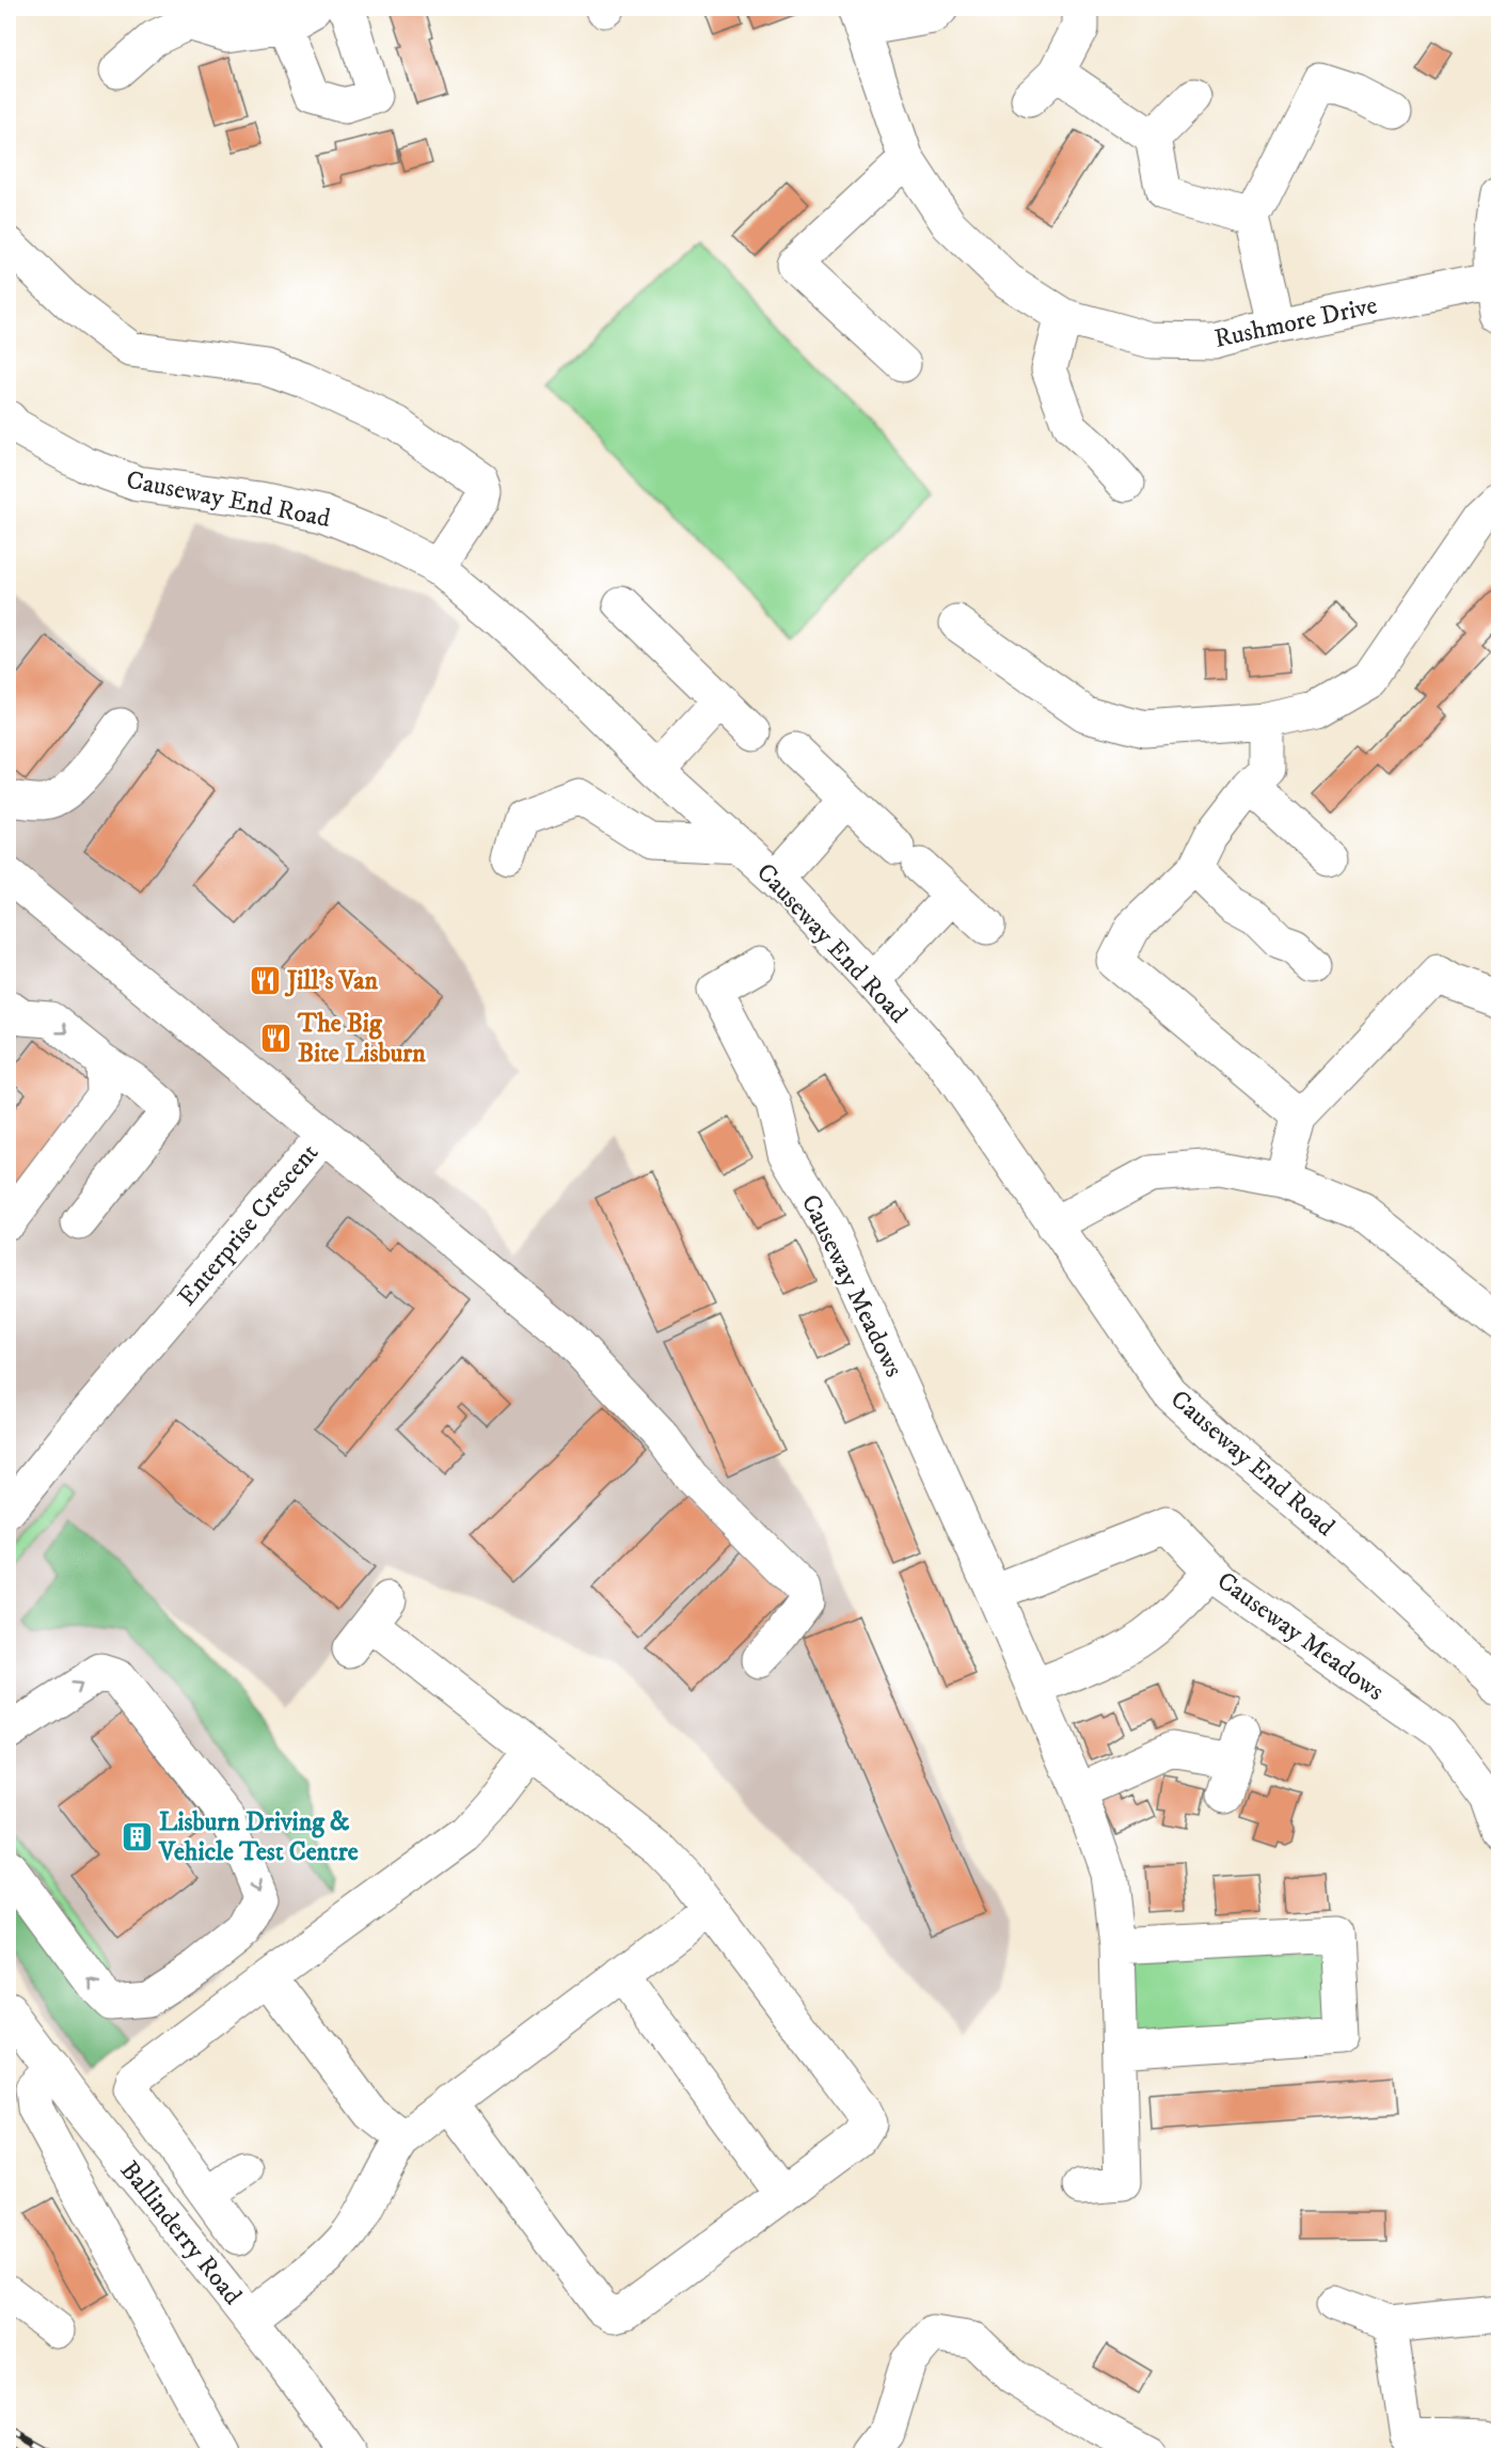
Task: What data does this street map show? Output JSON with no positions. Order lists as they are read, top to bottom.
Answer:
{
  "streets": {
    "street": [
      "Rushmore Drive",
      "Causeway End Road",
      "Enterprise Crescent",
      "Causeway Meadows",
      "Ballinderry Road"
    ]
  },
  "places": {
    "restaurant": ["Jill's Van", "The Big Bite Lisburn"],
    "building": ["Lisburn Driving & Vehicle Test Centre"]
  }
}
